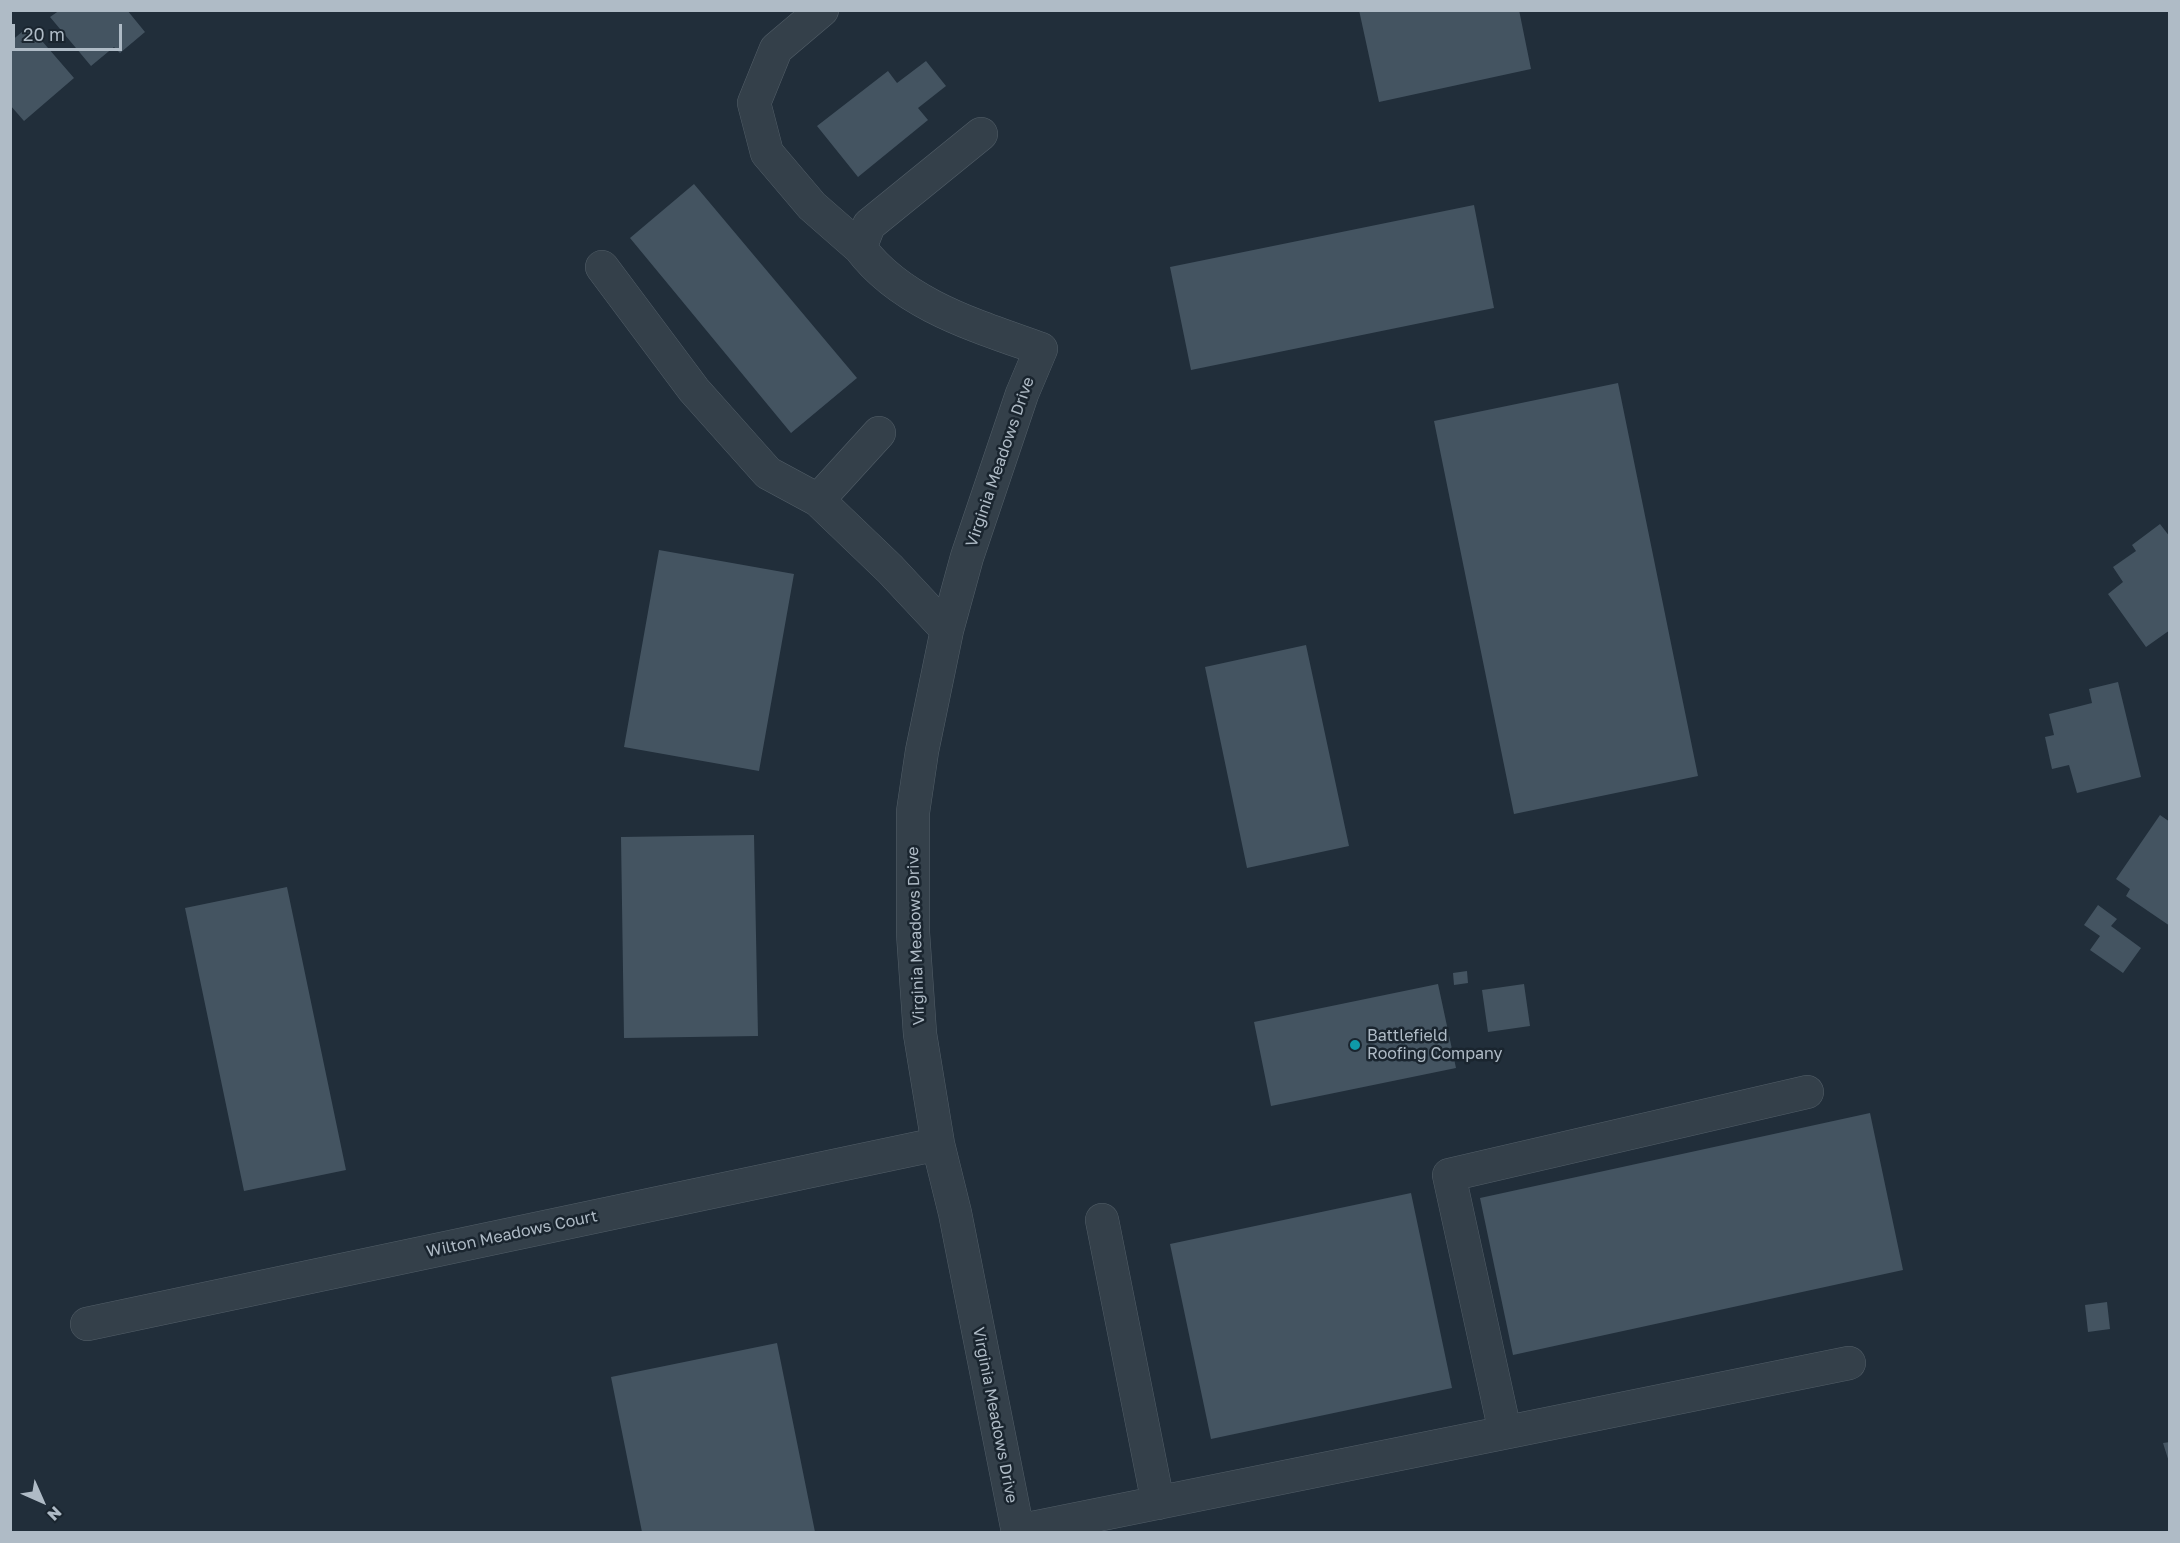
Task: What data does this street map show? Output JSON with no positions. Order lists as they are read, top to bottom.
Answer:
{
  "streets": {
    "street": ["Virginia Meadows Drive", "Wilton Meadows Court"]
  },
  "crossings": [
    ["Virginia Meadows Drive", "Wilton Meadows Court"]
  ],
  "places": ["Battlefield Roofing Company"],
  "scale_bar": "20 m",
  "north": "bottom right"
}
